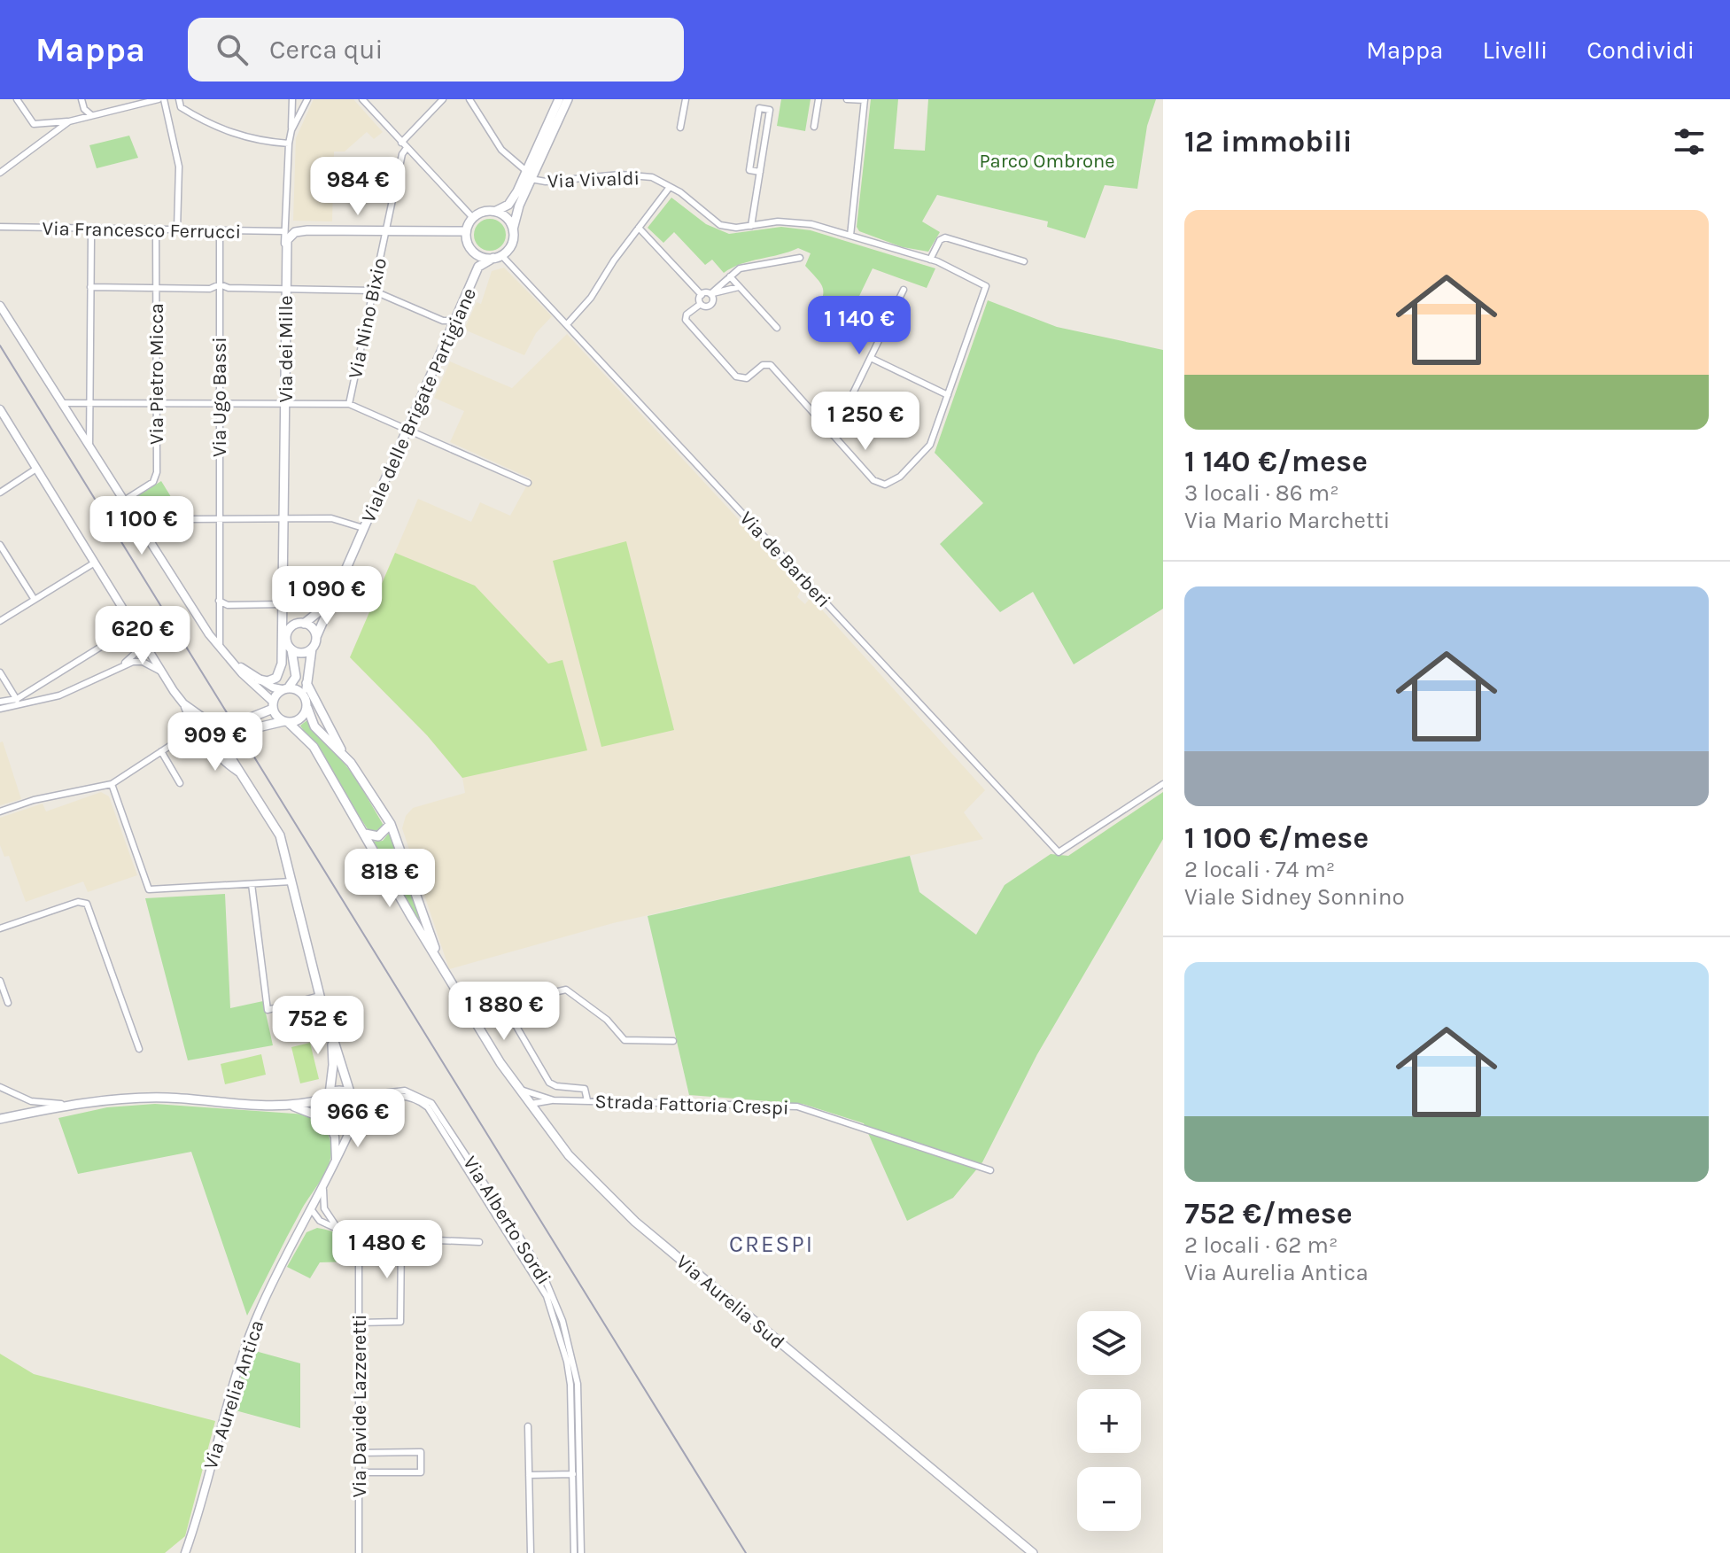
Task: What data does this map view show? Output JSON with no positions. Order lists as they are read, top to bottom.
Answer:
{
  "streets": {
    "main road": ["Via dei Mille", "Viale delle Brigate Partigiane", "Via Aurelia Sud"],
    "street": [
      "Via Vivaldi",
      "Via Francesco Ferrucci",
      "Via Nino Bixio",
      "Via Pietro Micca",
      "Via Ugo Bassi",
      "Via de Barberi",
      "Strada Fattoria Crespi",
      "Via Alberto Sordi",
      "Via Aurelia Antica",
      "Via Davide Lazzeretti"
    ]
  },
  "crossings": [
    ["Via Francesco Ferrucci", "Via dei Mille"],
    ["Via Francesco Ferrucci", "Via Pietro Micca"],
    ["Via Francesco Ferrucci", "Via Ugo Bassi"],
    ["Via dei Mille", "Viale delle Brigate Partigiane"],
    ["Viale delle Brigate Partigiane", "Via de Barberi"],
    ["Strada Fattoria Crespi", "Via Aurelia Sud"],
    ["Via Alberto Sordi", "Via Aurelia Antica"]
  ],
  "districts": ["CRESPI"],
  "parks": ["Parco Ombrone"],
  "page": {
    "header": "Mappa",
    "search": "Cerca qui",
    "nav": ["Mappa", "Livelli", "Condividi"],
    "heading": "12 immobili",
    "price": [
      "984 €",
      "1 140 €",
      "1 250 €",
      "1 100 €",
      "1 090 €",
      "620 €",
      "909 €",
      "818 €",
      "1 880 €",
      "752 €",
      "966 €",
      "1 480 €"
    ],
    "list": [
      {
        "name": "1 140 €/mese",
        "note": "3 locali · 86 m² · Via Mario Marchetti"
      },
      {
        "name": "1 100 €/mese",
        "note": "2 locali · 74 m² · Viale Sidney Sonnino"
      },
      {
        "name": "752 €/mese",
        "note": "2 locali · 62 m² · Via Aurelia Antica"
      }
    ],
    "map_buttons": ["+", "−"]
  }
}
